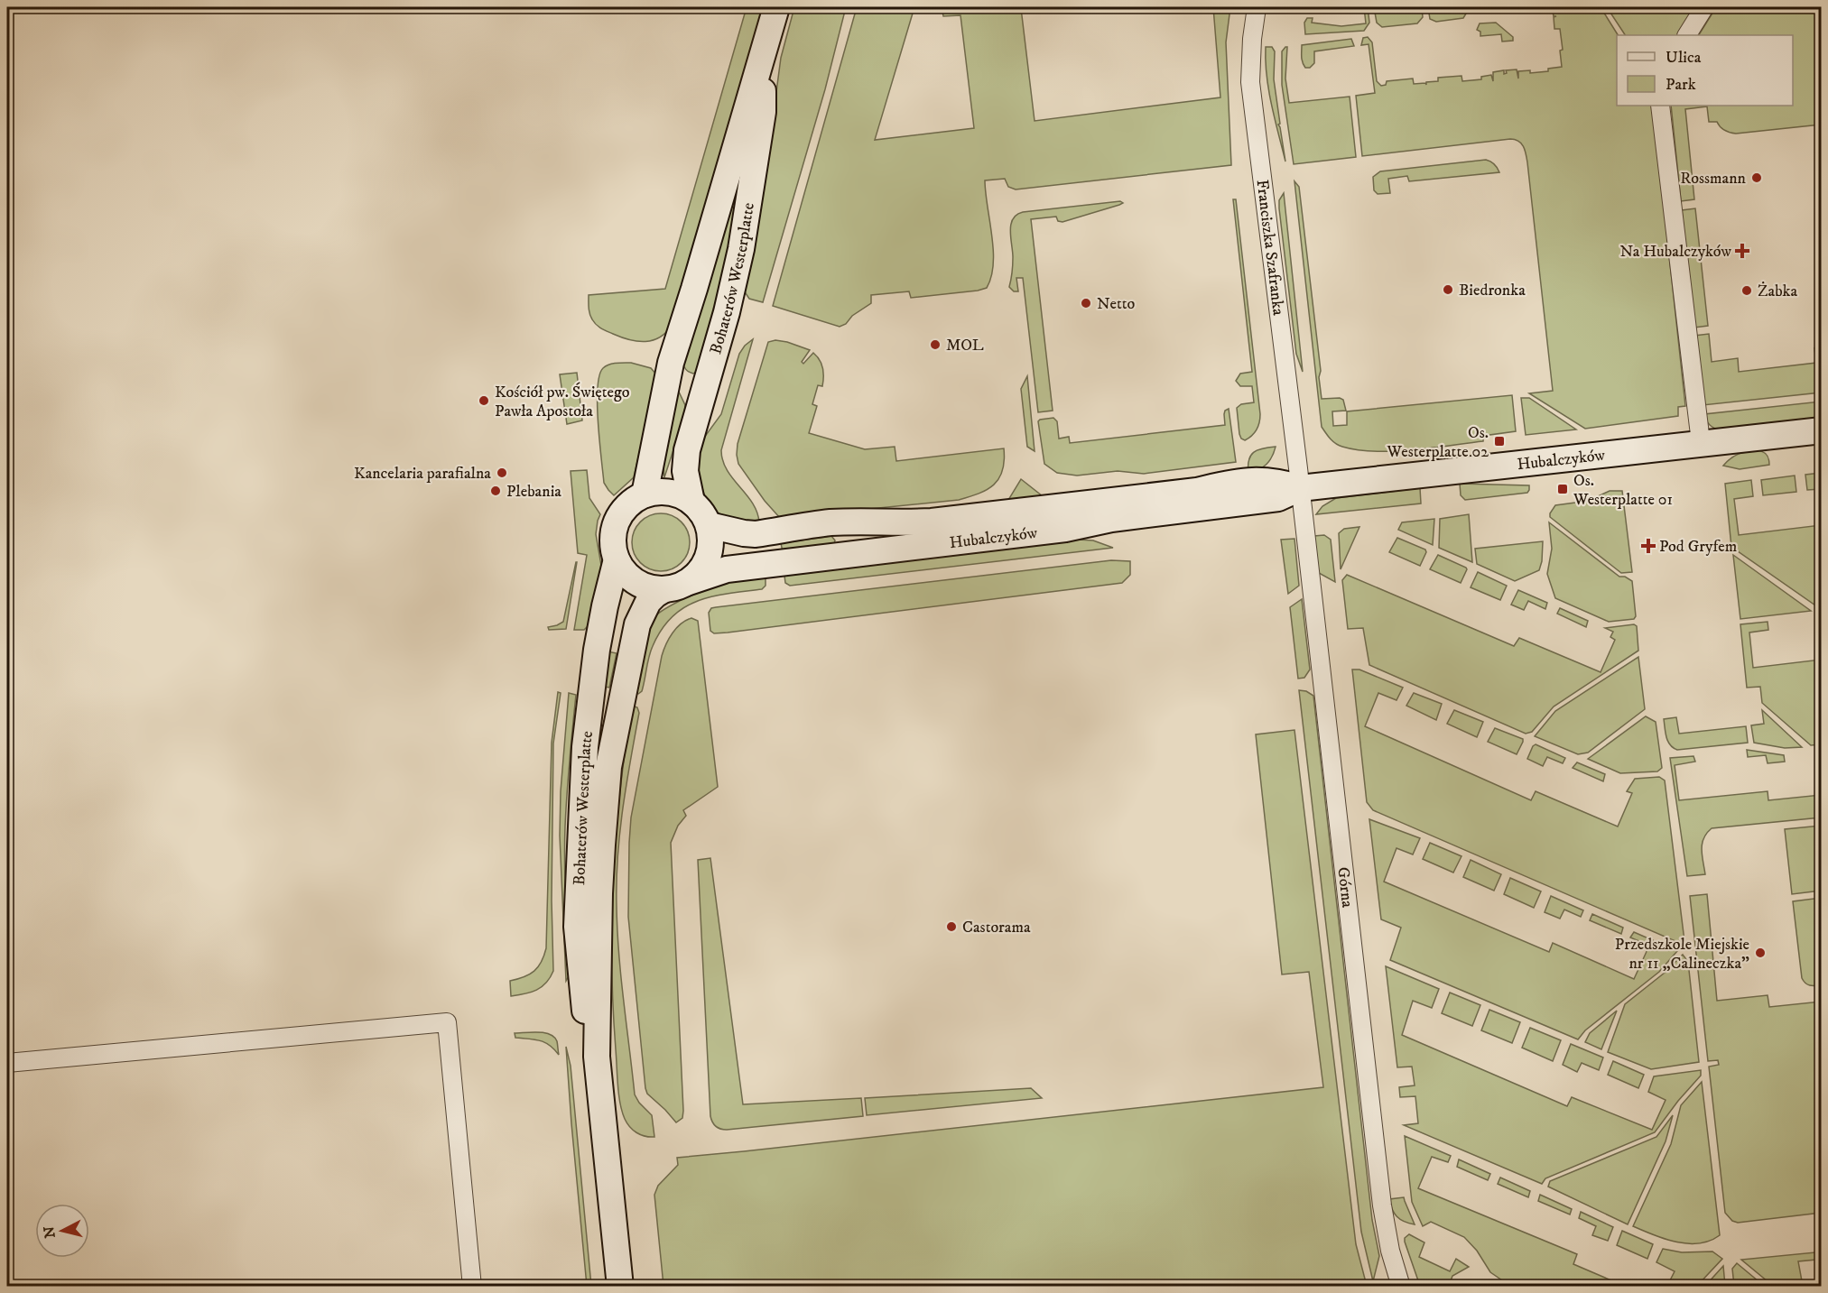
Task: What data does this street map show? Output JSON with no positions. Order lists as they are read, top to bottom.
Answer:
{
  "streets": {
    "main road": ["Bohaterów Westerplatte", "Hubalczyków"],
    "street": ["Franciszka Szafranka", "Górna"]
  },
  "crossings": [
    ["Franciszka Szafranka", "Hubalczyków"],
    ["Franciszka Szafranka", "Górna"],
    ["Bohaterów Westerplatte", "Hubalczyków"],
    ["Hubalczyków", "Górna"]
  ],
  "places": {
    "other": [
      "Rossmann",
      "Biedronka",
      "Żabka",
      "Netto",
      "MOL",
      "Kościół pw. Świętego Pawła Apostoła",
      "Kancelaria parafialna",
      "Plebania",
      "Castorama",
      "Przedszkole Miejskie nr 11 „Calineczka”"
    ],
    "health": ["Na Hubalczyków", "Pod Gryfem"],
    "transit": ["Os. Westerplatte 02", "Os. Westerplatte 01"]
  },
  "legend": ["Ulica", "Park"],
  "north": "left"
}
